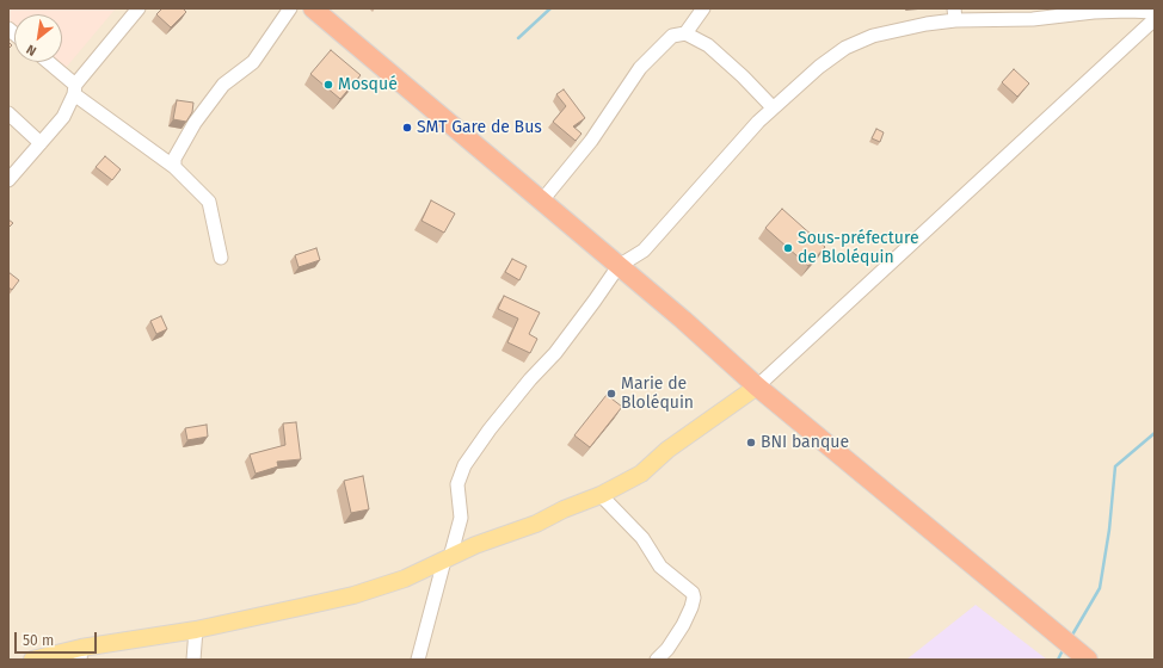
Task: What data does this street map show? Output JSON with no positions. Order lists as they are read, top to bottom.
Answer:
{
  "places": [
    "Mosqué",
    "SMT Gare de Bus",
    "Sous-préfecture de Bloléquin",
    "Marie de Bloléquin",
    "BNI banque"
  ],
  "scale_bar": "50 m",
  "north": "bottom left"
}
